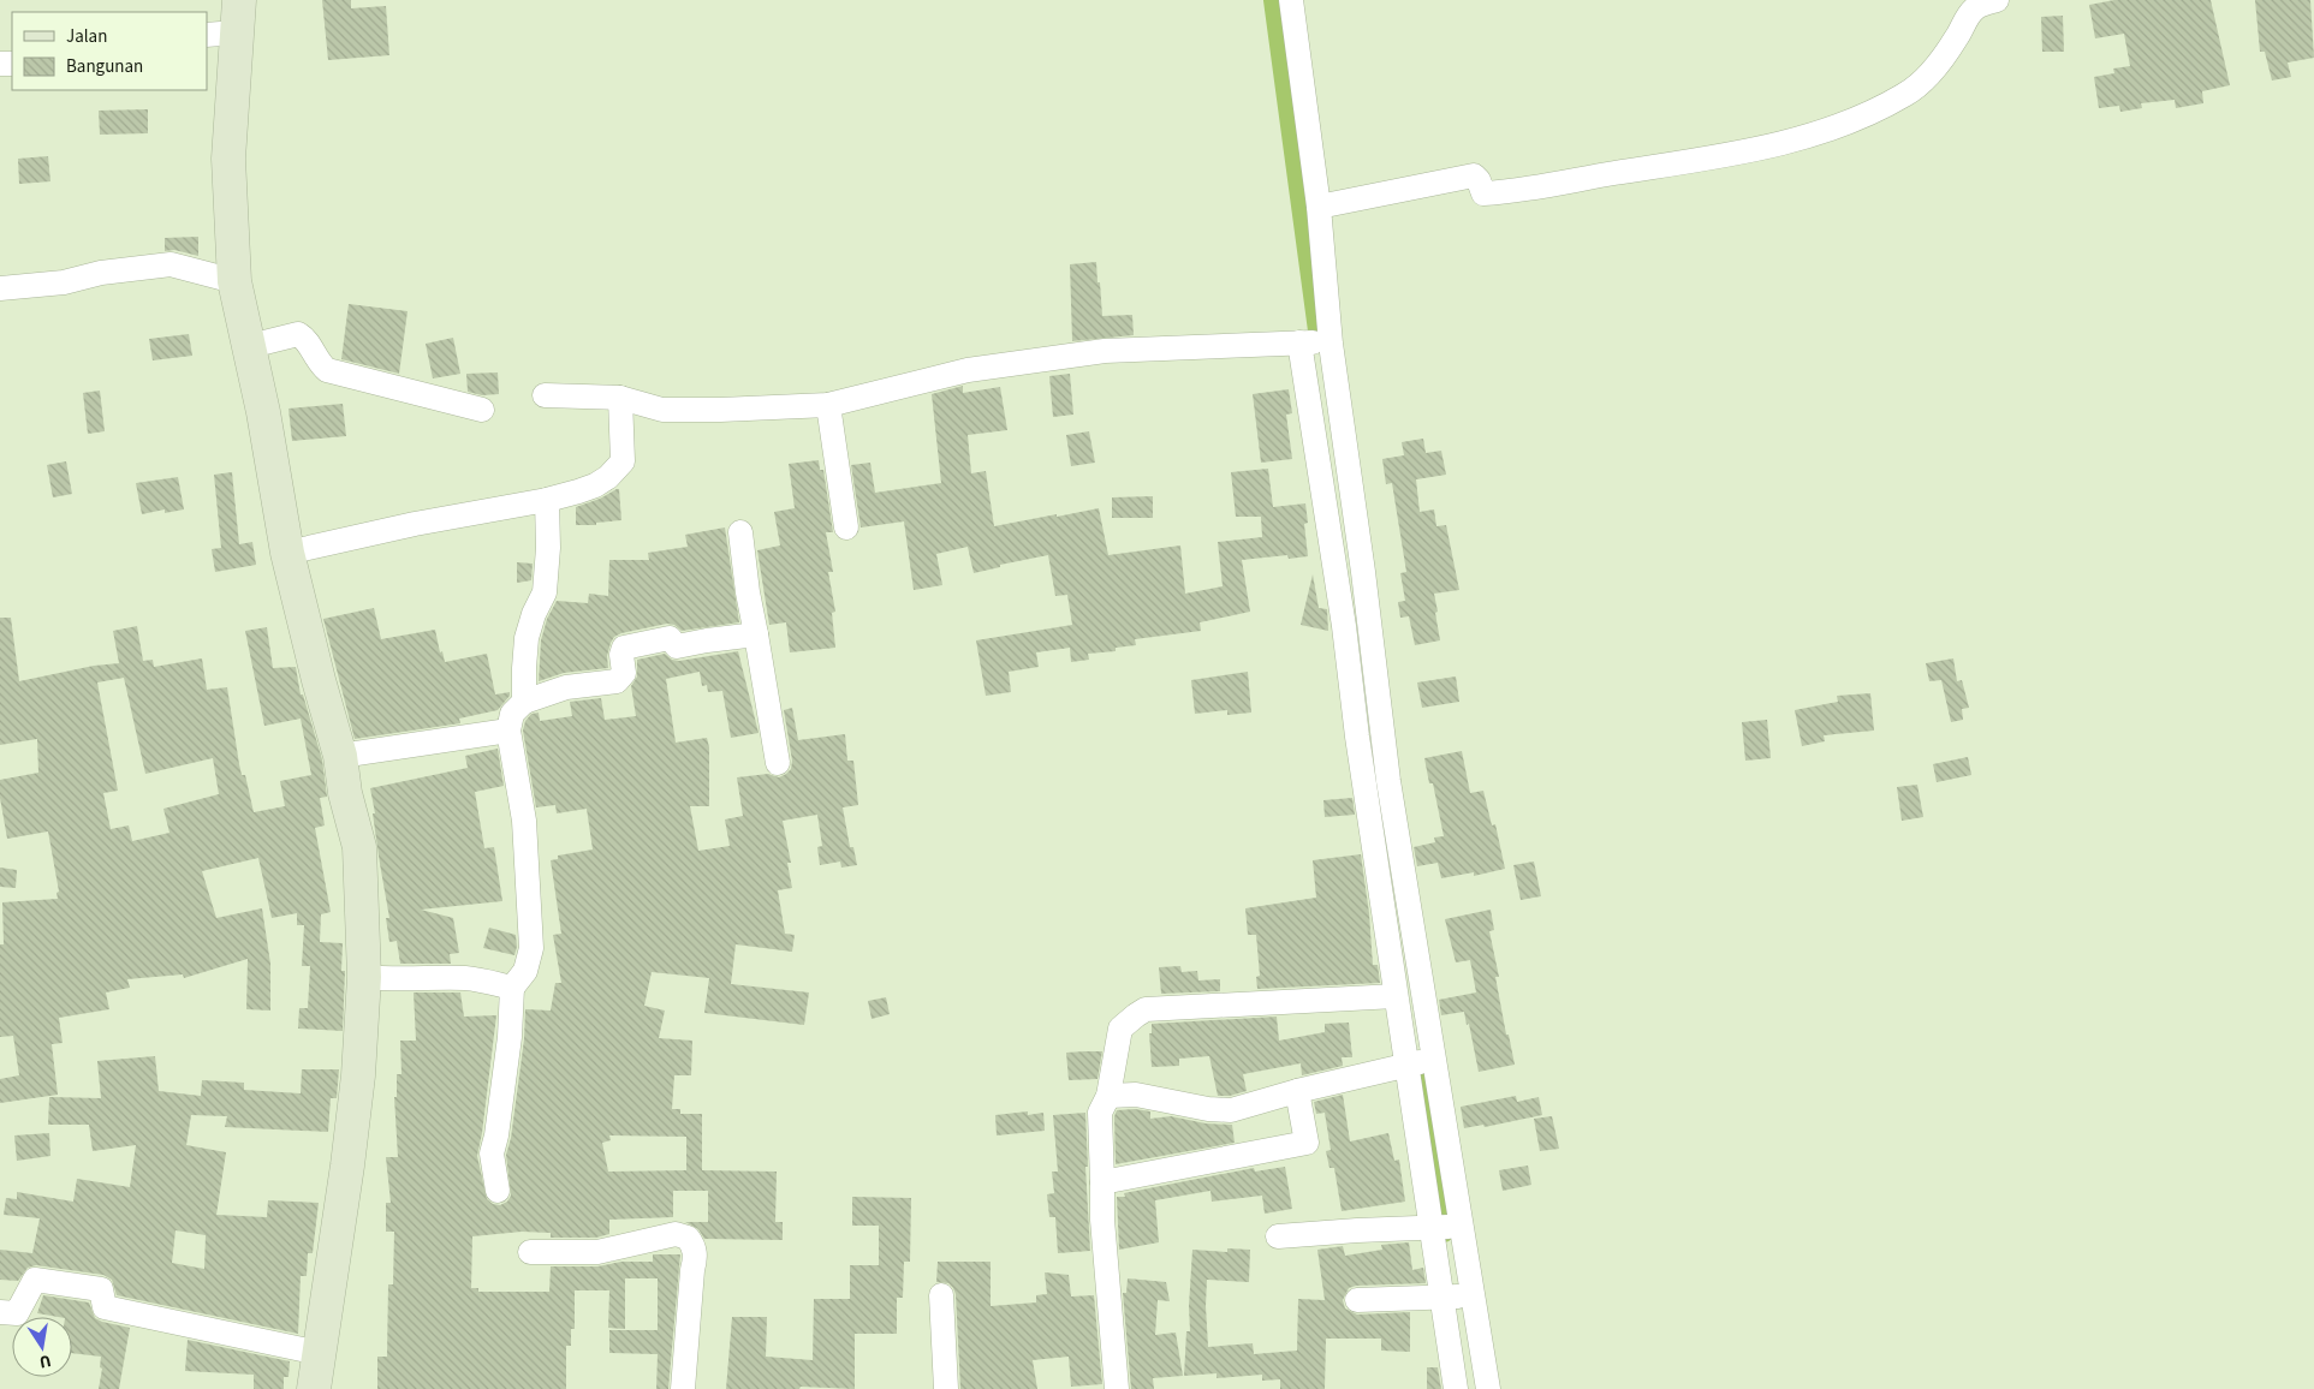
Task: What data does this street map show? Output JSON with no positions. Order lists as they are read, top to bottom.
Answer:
{
  "legend": ["Jalan", "Bangunan"],
  "north": "bottom"
}
